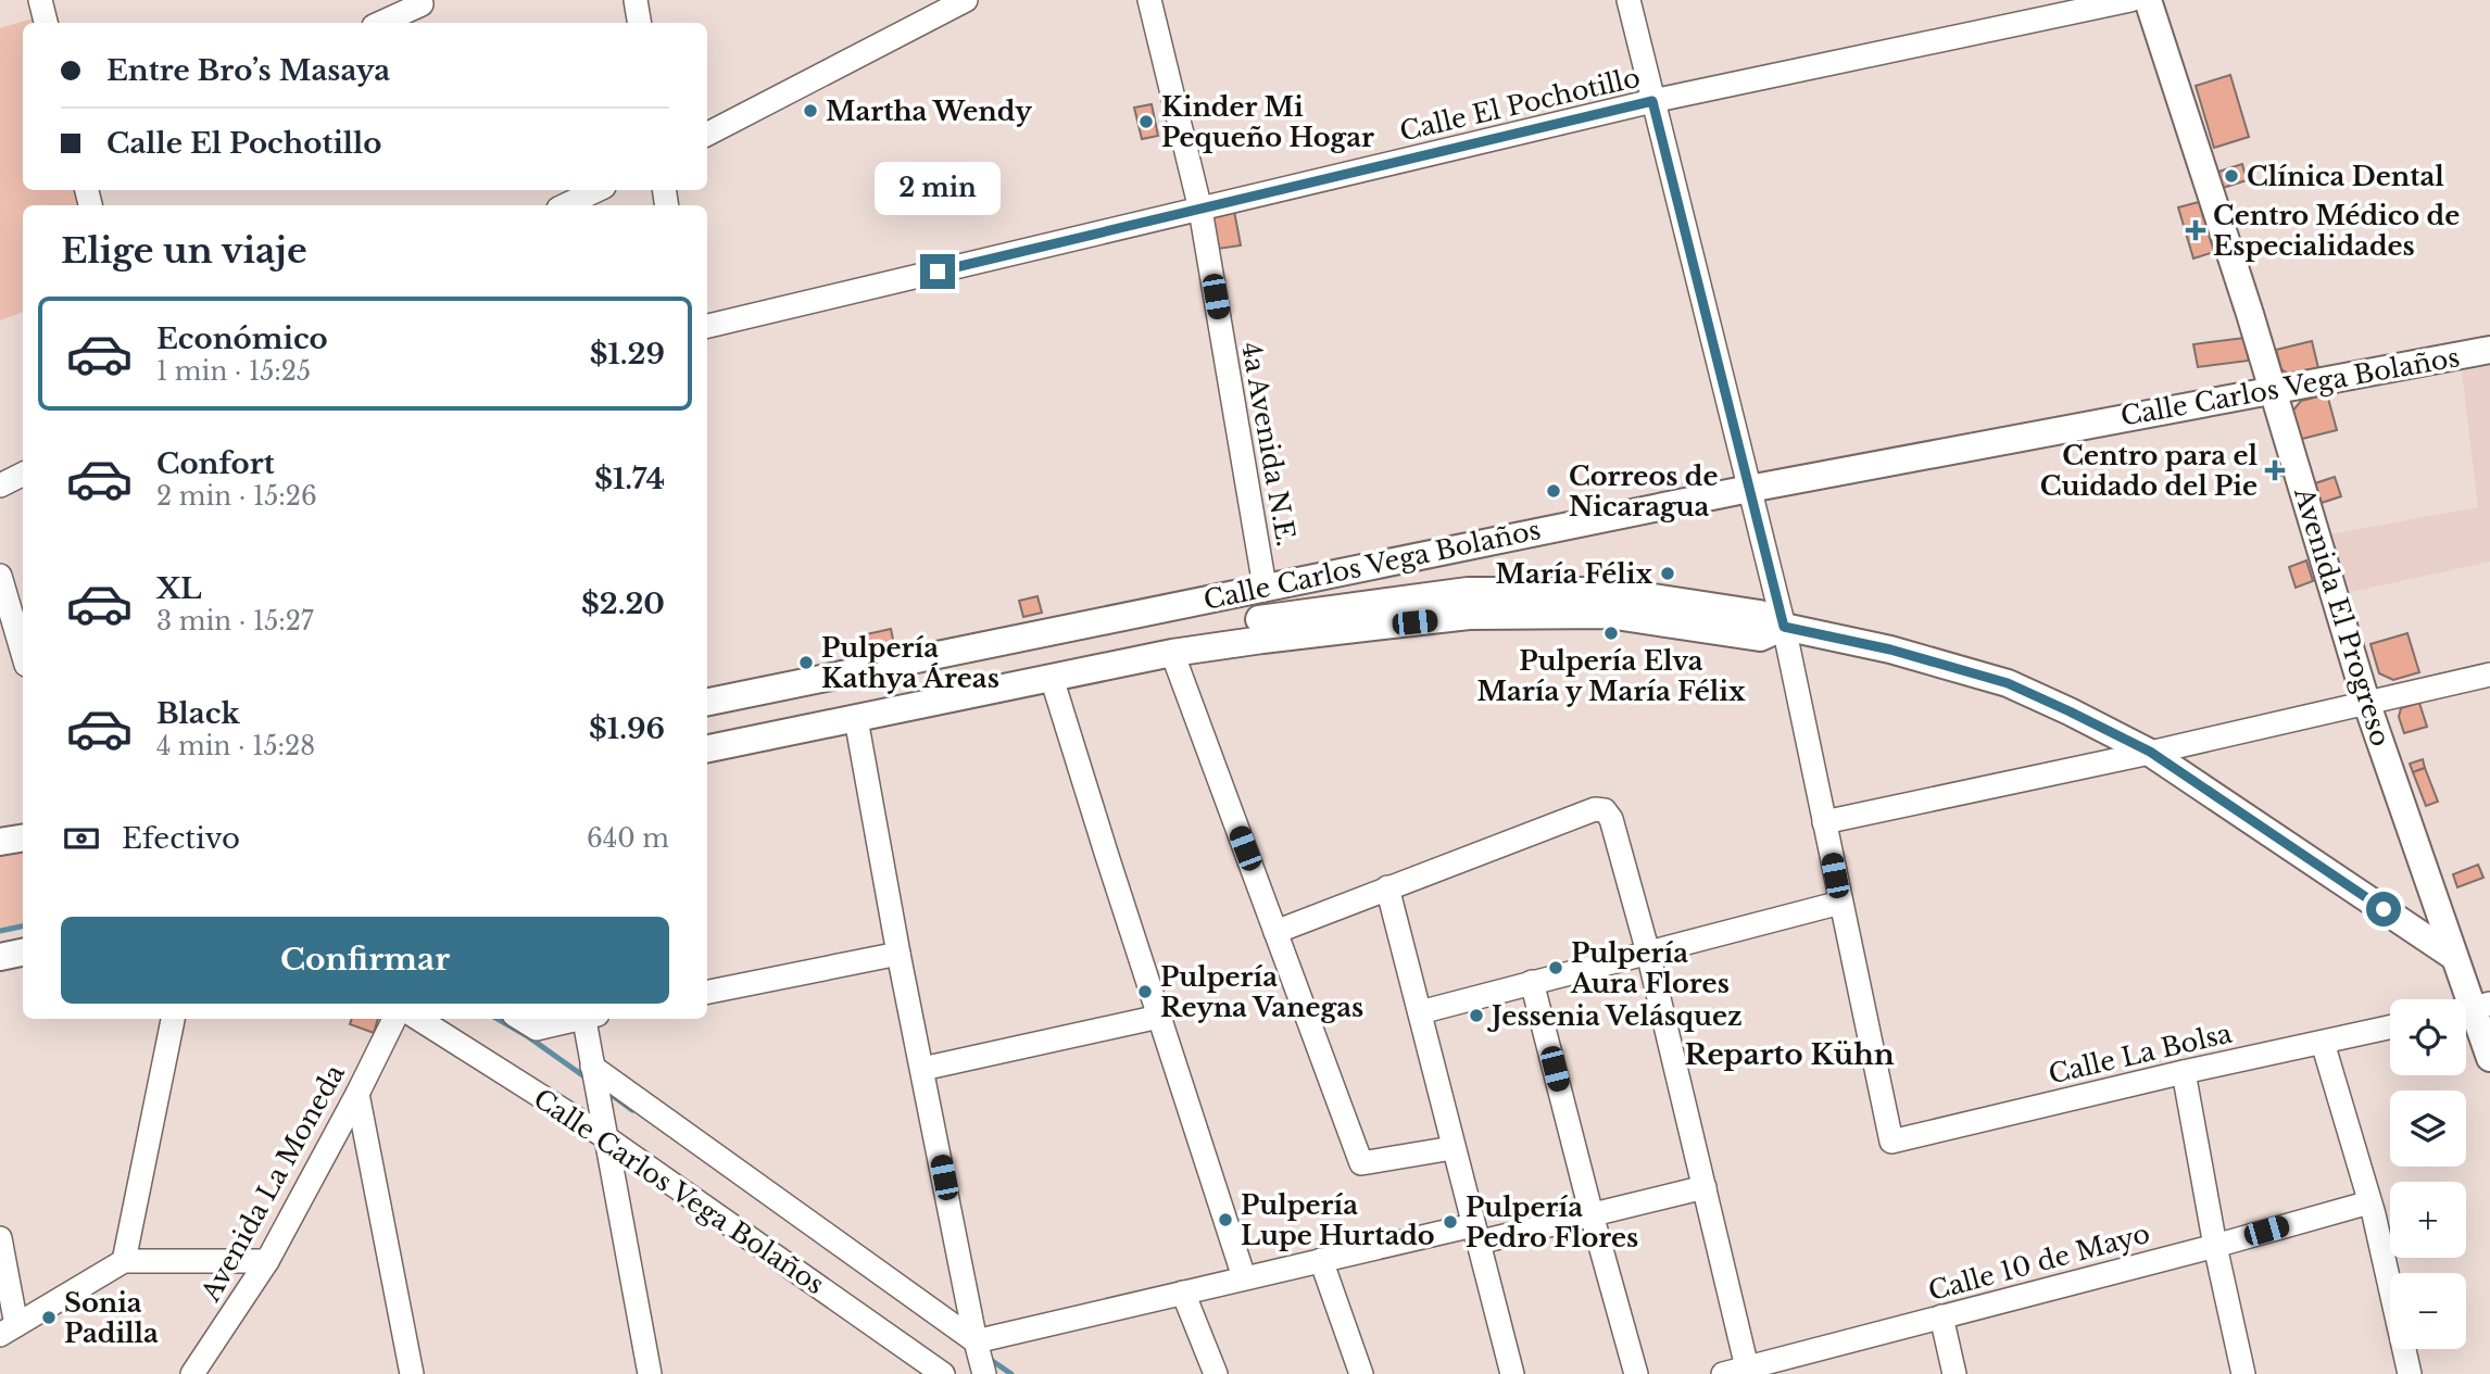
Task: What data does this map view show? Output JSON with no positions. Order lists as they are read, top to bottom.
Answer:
{
  "streets": {
    "street": [
      "Calle El Pochotillo",
      "Calle Carlos Vega Bolaños",
      "4a Avenida N.E.",
      "Avenida El Progreso",
      "Calle La Bolsa",
      "Avenida La Moneda",
      "Calle 10 de Mayo"
    ]
  },
  "crossings": [
    ["Calle El Pochotillo", "4a Avenida N.E."],
    ["Calle Carlos Vega Bolaños", "4a Avenida N.E."],
    ["Calle Carlos Vega Bolaños", "Avenida El Progreso"]
  ],
  "districts": ["Reparto Kühn"],
  "places": {
    "other": [
      "Martha Wendy",
      "Kinder Mi Pequeño Hogar",
      "Clínica Dental",
      "Correos de Nicaragua",
      "María Félix",
      "Pulpería Elva María y María Félix",
      "Pulpería Kathya Áreas",
      "Pulpería Aura Flores",
      "Pulpería Reyna Vanegas",
      "Jessenia Velásquez",
      "Pulpería Lupe Hurtado",
      "Pulpería Pedro Flores",
      "Sonia Padilla"
    ],
    "health": ["Centro Médico de Especialidades", "Centro para el Cuidado del Pie"]
  },
  "page": {
    "banner": ["Entre Bro’s Masaya", "Calle El Pochotillo"],
    "bubble": "2 min",
    "heading": "Elige un viaje",
    "list": [
      {
        "name": "Económico",
        "note": "1 min · 15:25",
        "value": "$1.29"
      },
      {
        "name": "Confort",
        "note": "2 min · 15:26",
        "value": "$1.74"
      },
      {
        "name": "XL",
        "note": "3 min · 15:27",
        "value": "$2.20"
      },
      {
        "name": "Black",
        "note": "4 min · 15:28",
        "value": "$1.96"
      }
    ],
    "pay": ["Efectivo", "640 m"],
    "buttons": "Confirmar",
    "map_buttons": ["+", "−"]
  }
}
